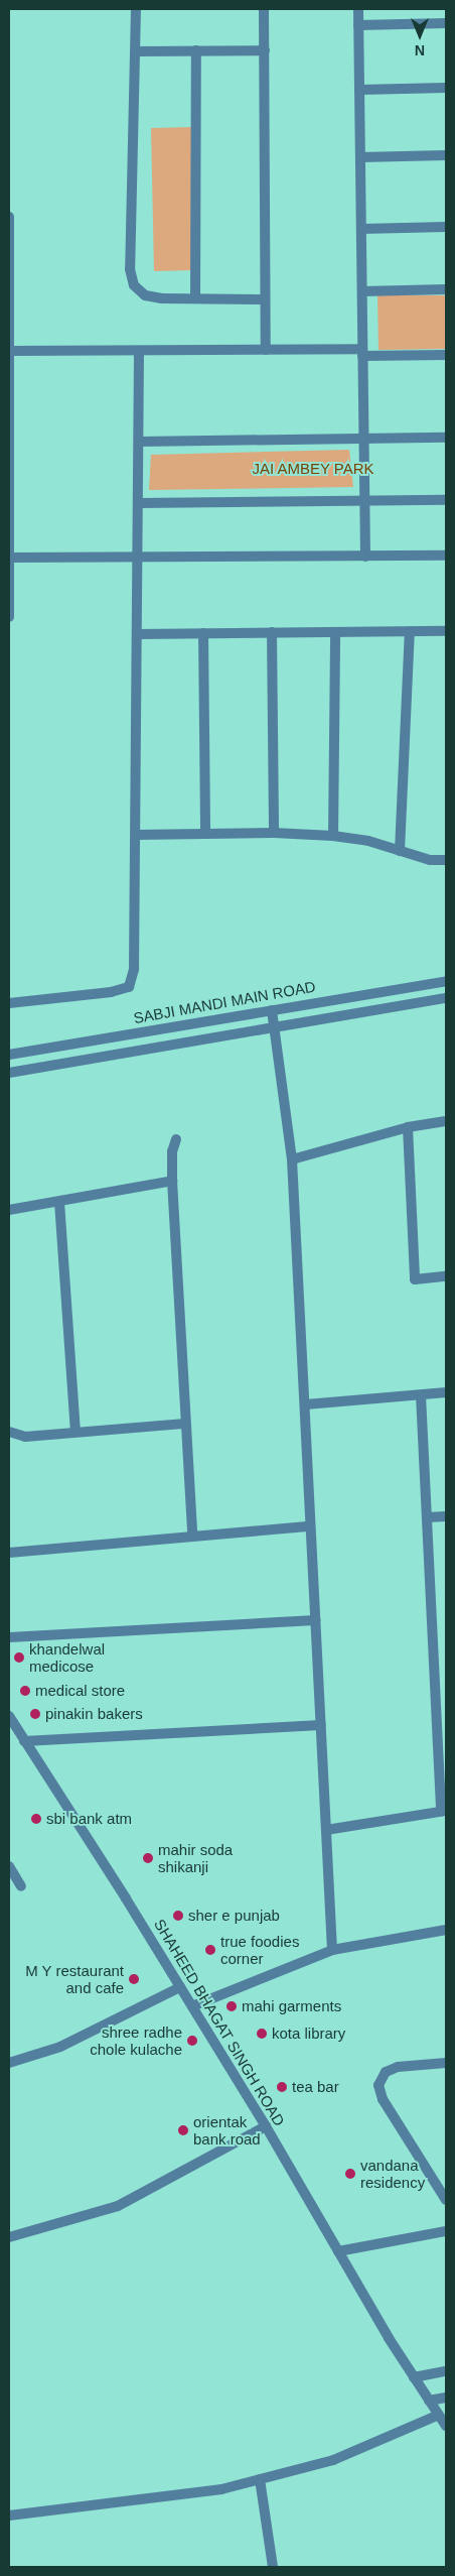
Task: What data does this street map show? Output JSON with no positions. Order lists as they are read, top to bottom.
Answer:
{
  "streets": {
    "street": ["SABJI MANDI MAIN ROAD", "SHAHEED BHAGAT SINGH ROAD"]
  },
  "parks": ["JAI AMBEY PARK"],
  "places": [
    "khandelwal medicose",
    "medical store",
    "pinakin bakers",
    "sbi bank atm",
    "mahir soda shikanji",
    "sher e punjab",
    "true foodies corner",
    "M Y restaurant and cafe",
    "mahi garments",
    "kota library",
    "shree radhe chole kulache",
    "tea bar",
    "orientak bank road",
    "vandana residency"
  ],
  "north": "bottom"
}
